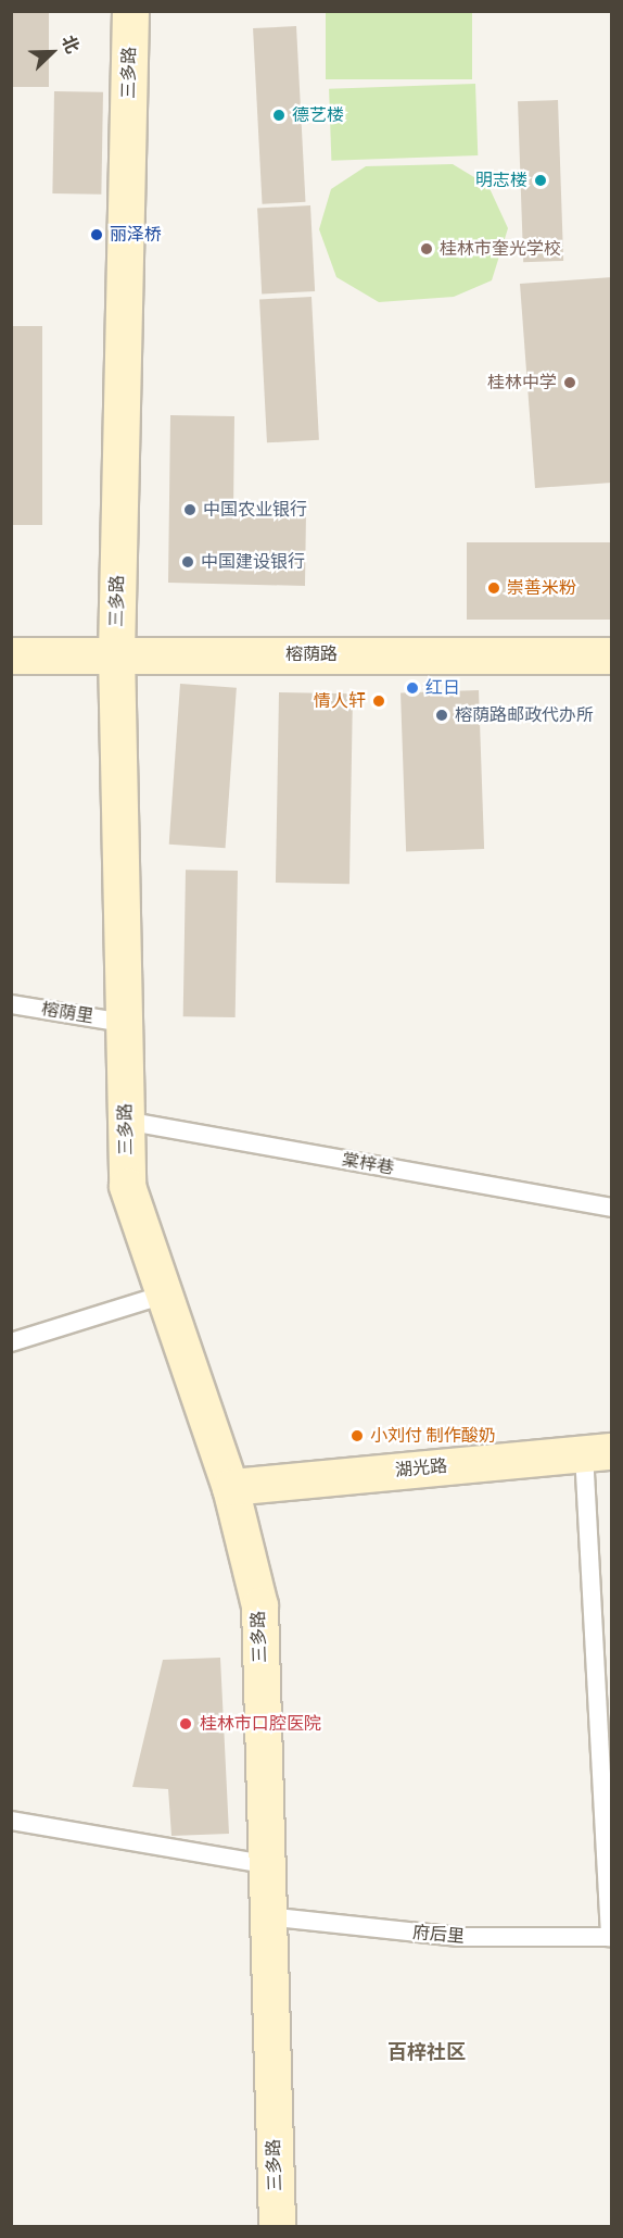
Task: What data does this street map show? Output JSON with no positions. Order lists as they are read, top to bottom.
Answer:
{
  "streets": {
    "street": ["三多路", "榕荫路", "湖光路"],
    "lane": ["榕荫里", "棠梓巷", "府后里"]
  },
  "crossings": [
    ["三多路", "榕荫路"],
    ["三多路", "榕荫里"],
    ["三多路", "棠梓巷"],
    ["三多路", "湖光路"],
    ["三多路", "府后里"]
  ],
  "districts": ["百梓社区"],
  "places": [
    "德艺楼",
    "明志楼",
    "丽泽桥",
    "桂林市奎光学校",
    "桂林中学",
    "中国农业银行",
    "中国建设银行",
    "崇善米粉",
    "红日",
    "情人轩",
    "榕荫路邮政代办所",
    "小刘付 制作酸奶",
    "桂林市口腔医院"
  ],
  "north": "top right"
}
